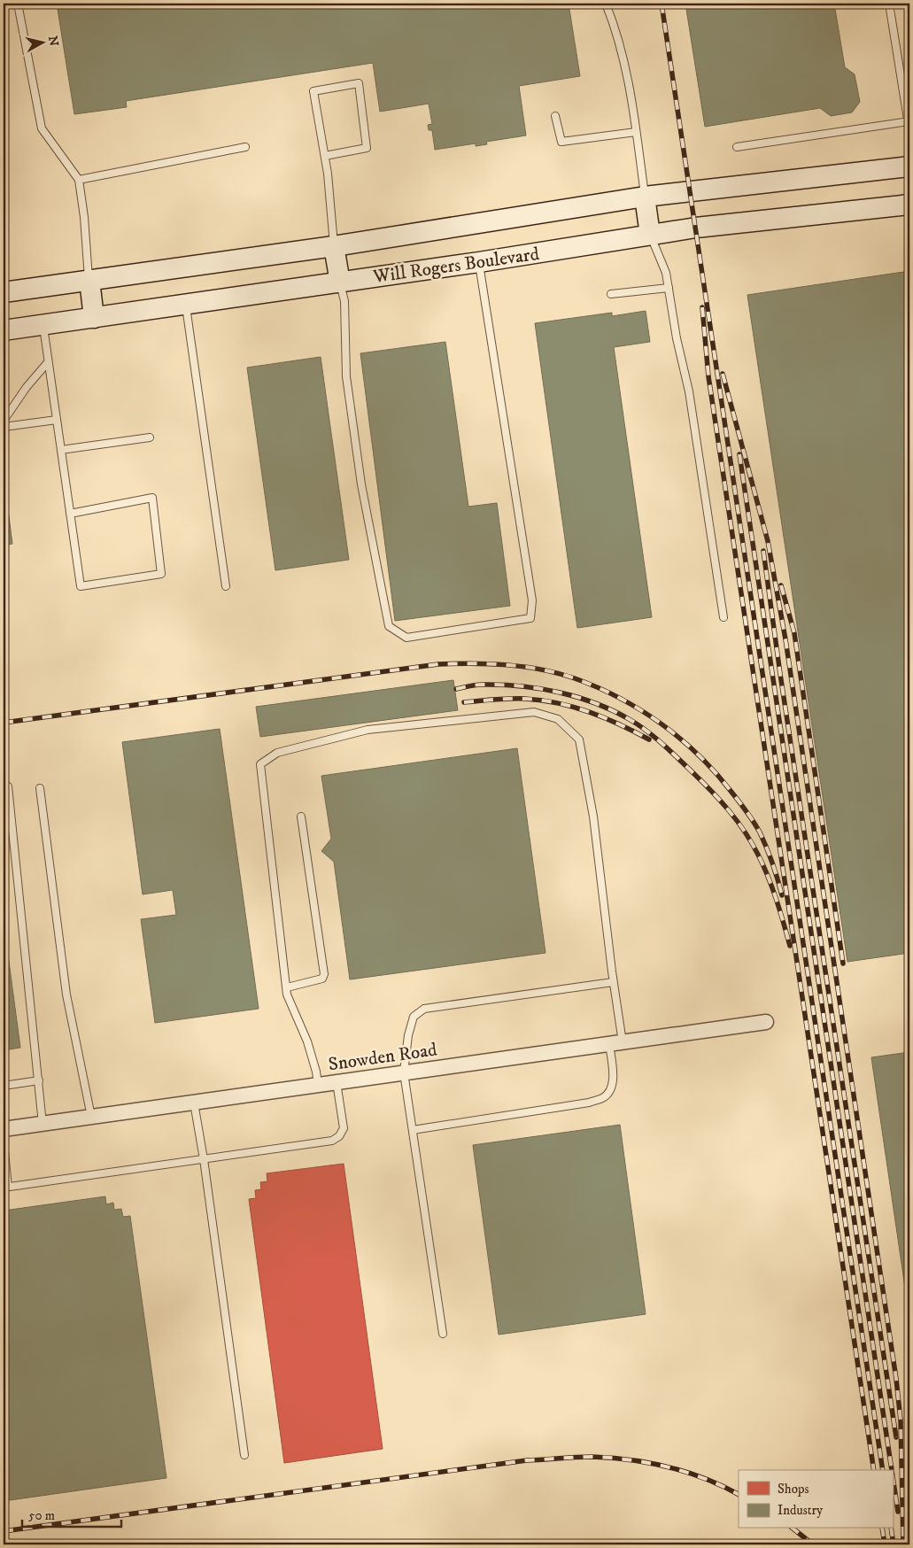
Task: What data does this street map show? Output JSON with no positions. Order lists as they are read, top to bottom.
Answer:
{
  "streets": {
    "main road": ["Will Rogers Boulevard"],
    "street": ["Snowden Road"]
  },
  "legend": ["Shops", "Industry"],
  "scale_bar": "50 m",
  "north": "right"
}
